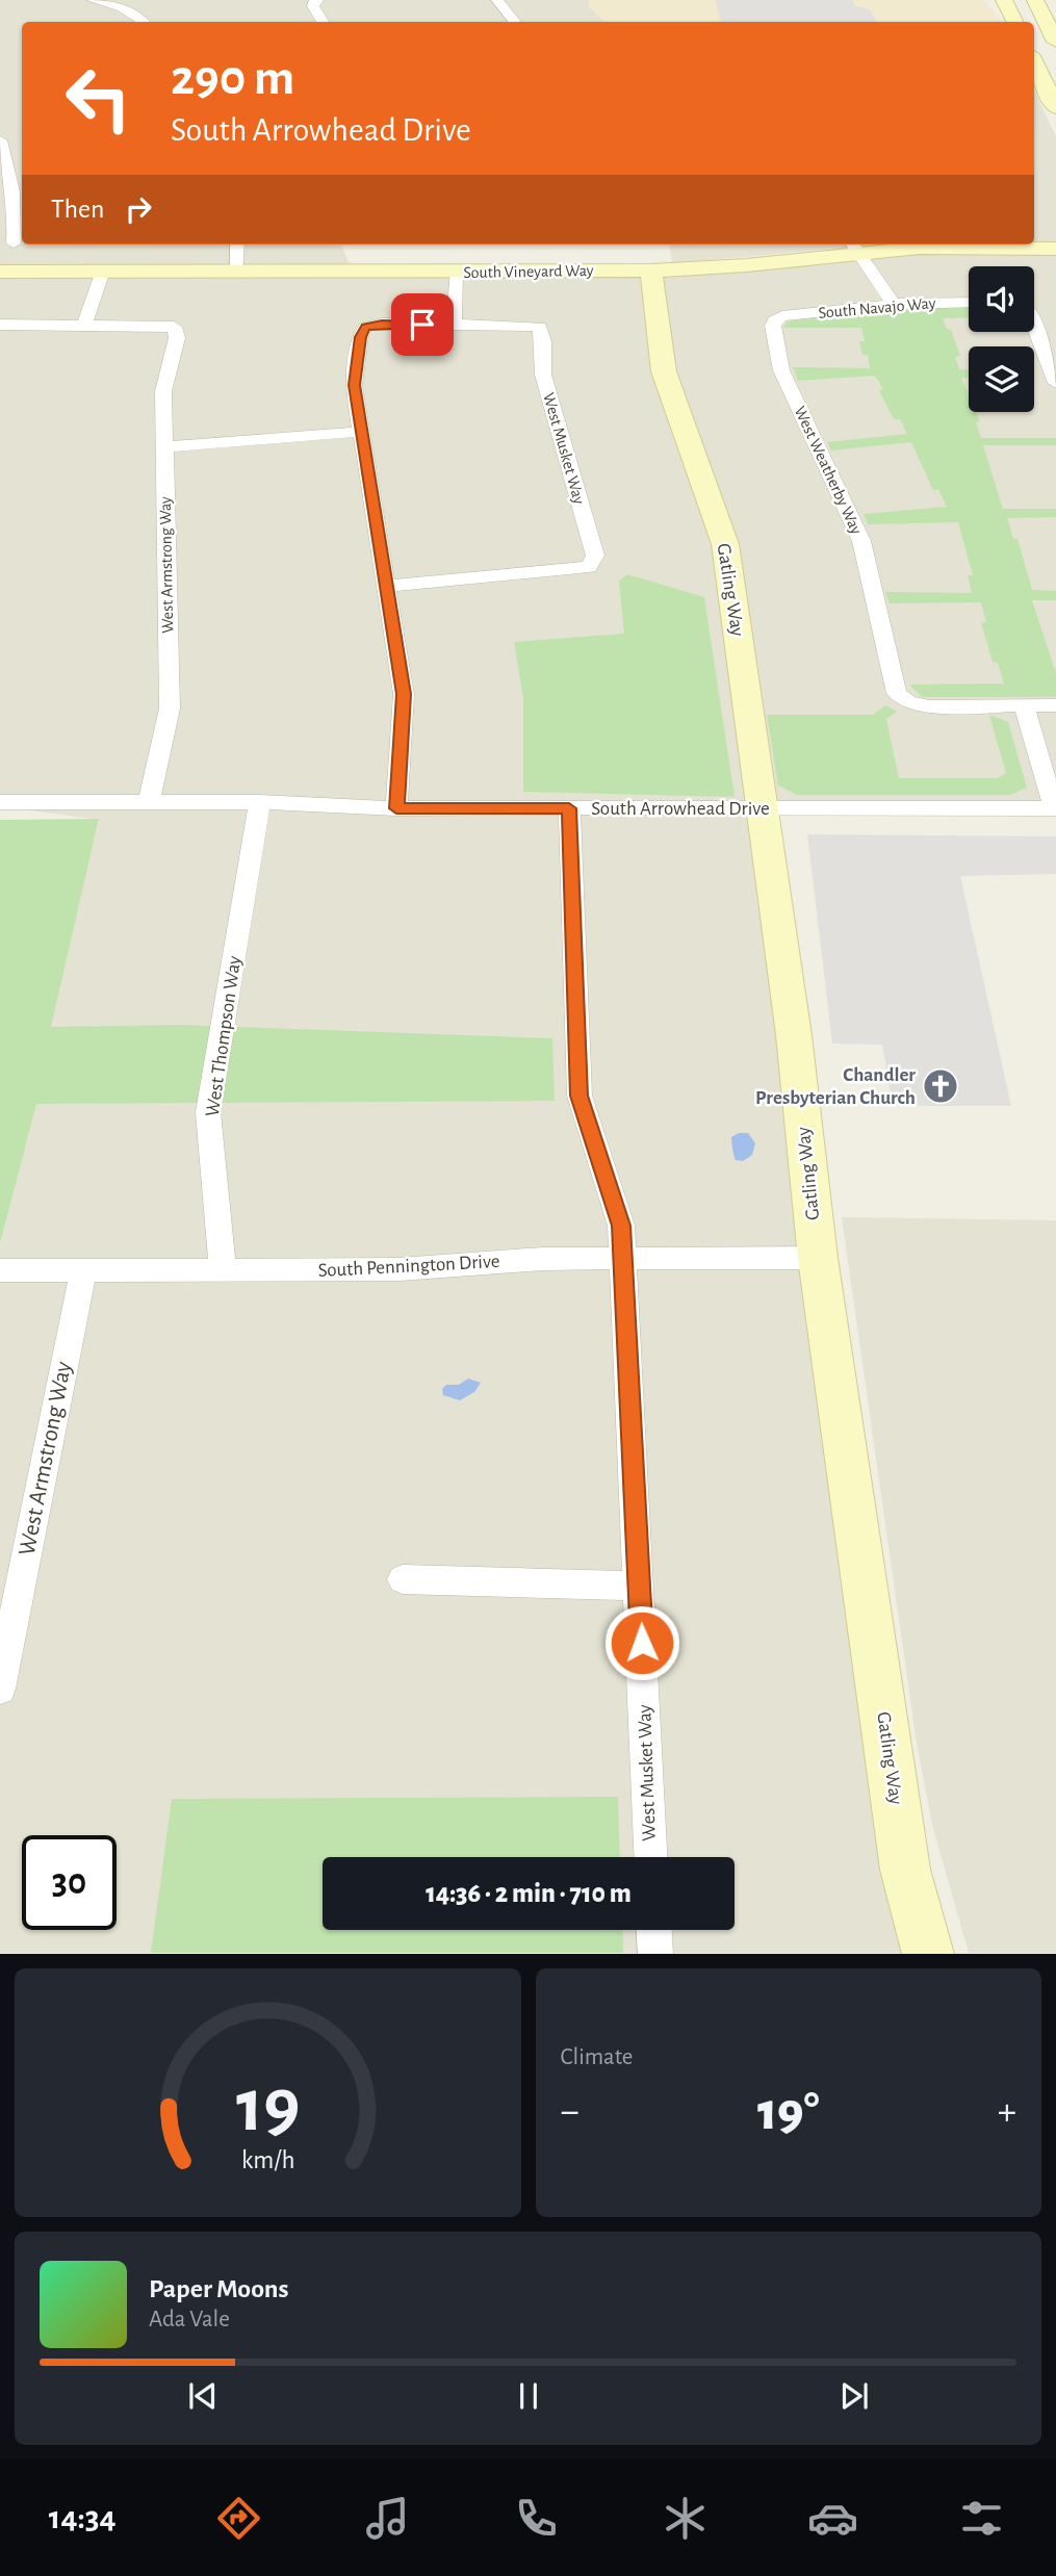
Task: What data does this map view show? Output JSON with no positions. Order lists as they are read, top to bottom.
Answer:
{
  "streets": {
    "street": [
      "South Vineyard Way",
      "South Navajo Way",
      "West Musket Way",
      "West Weatherby Way",
      "West Armstrong Way",
      "Gatling Way",
      "South Arrowhead Drive",
      "West Thompson Way",
      "South Pennington Drive"
    ]
  },
  "crossings": [
    ["South Vineyard Way", "Gatling Way"],
    ["South Navajo Way", "West Weatherby Way"],
    ["West Musket Way", "South Arrowhead Drive"],
    ["West Musket Way", "South Pennington Drive"],
    ["West Armstrong Way", "South Arrowhead Drive"],
    ["West Armstrong Way", "South Pennington Drive"],
    ["Gatling Way", "South Arrowhead Drive"],
    ["Gatling Way", "South Pennington Drive"],
    ["South Arrowhead Drive", "West Thompson Way"],
    ["West Thompson Way", "South Pennington Drive"]
  ],
  "places": {
    "church": ["Chandler Presbyterian Church"]
  },
  "page": {
    "turn": ["290 m", "South Arrowhead Drive"],
    "then": "Then",
    "limit": "30",
    "trip": "14:36 · 2 min · 710 m",
    "tile": "Climate",
    "heat": ["−", "19°", "+"],
    "song": ["Paper Moons", "Ada Vale"],
    "tabs": "14:34",
    "gauge": ["19", "km/h"]
  }
}
